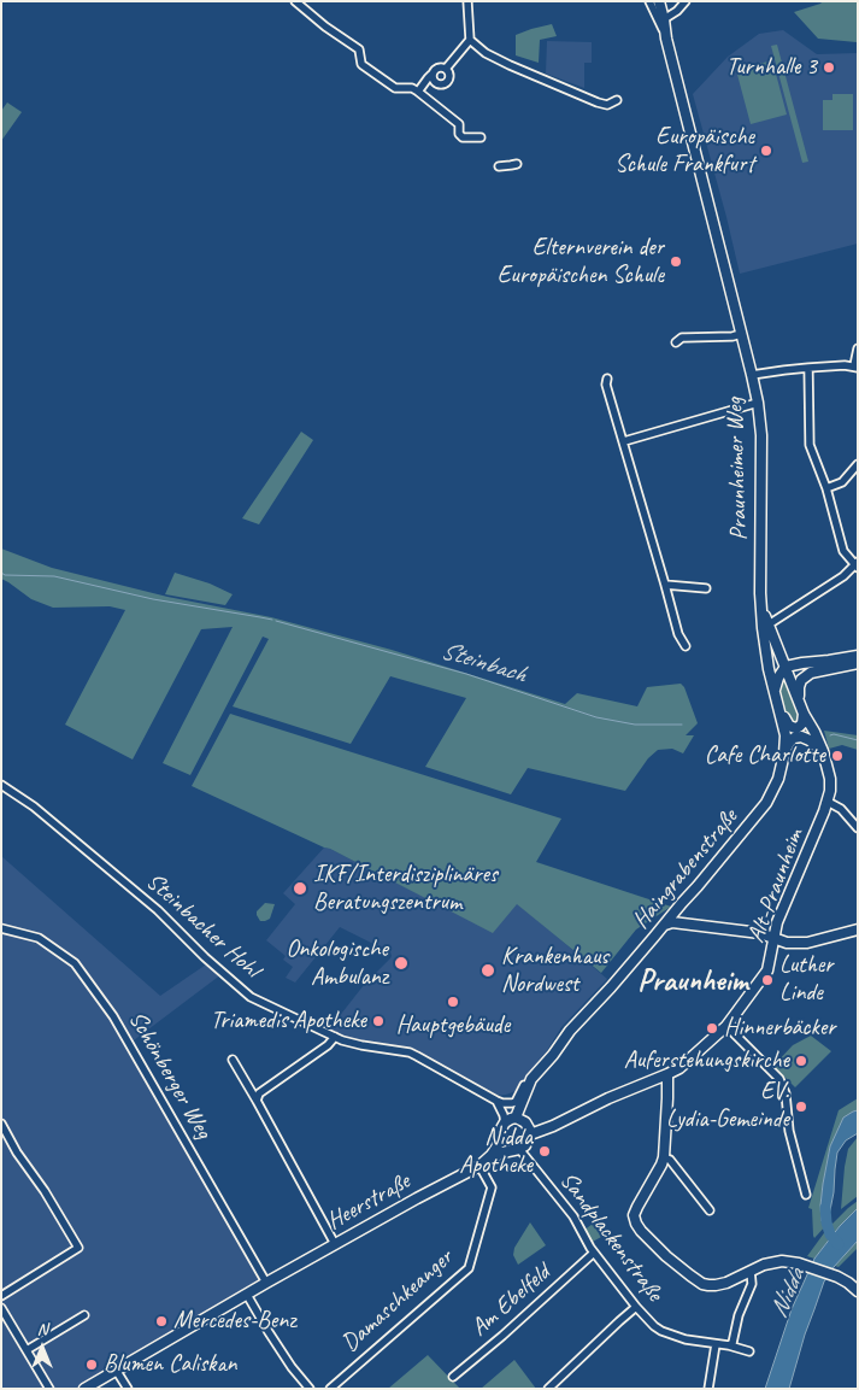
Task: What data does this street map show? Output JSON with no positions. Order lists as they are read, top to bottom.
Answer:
{
  "streets": {
    "main road": [
      "Praunheimer Weg",
      "Haingrabenstraße",
      "Alt-Praunheim",
      "Heerstraße"
    ],
    "street": [
      "Steinbacher Hohl",
      "Schönberger Weg",
      "Sandplackenstraße",
      "Damaschkeanger",
      "Am Ebelfeld"
    ]
  },
  "crossings": [
    ["Praunheimer Weg", "Haingrabenstraße"],
    ["Praunheimer Weg", "Alt-Praunheim"],
    ["Haingrabenstraße", "Steinbacher Hohl"],
    ["Haingrabenstraße", "Heerstraße"],
    ["Haingrabenstraße", "Sandplackenstraße"],
    ["Steinbacher Hohl", "Heerstraße"],
    ["Steinbacher Hohl", "Sandplackenstraße"],
    ["Schönberger Weg", "Heerstraße"],
    ["Heerstraße", "Sandplackenstraße"],
    ["Heerstraße", "Damaschkeanger"],
    ["Sandplackenstraße", "Am Ebelfeld"]
  ],
  "districts": ["Praunheim"],
  "water": ["Steinbach", "Nidda"],
  "places": [
    "Turnhalle 3",
    "Europäische Schule Frankfurt",
    "Elternverein der Europäischen Schule",
    "Cafe Charlotte",
    "IKF/Interdisziplinäres Beratungszentrum",
    "Onkologische Ambulanz",
    "Krankenhaus Nordwest",
    "Luther Linde",
    "Hauptgebäude",
    "Triamedis Apotheke",
    "Hinnerbäcker",
    "Auferstehungskirche",
    "EV. Lydia-Gemeinde",
    "Nidda Apotheke",
    "Mercedes-Benz",
    "Blumen Caliskan"
  ],
  "north": "top"
}
